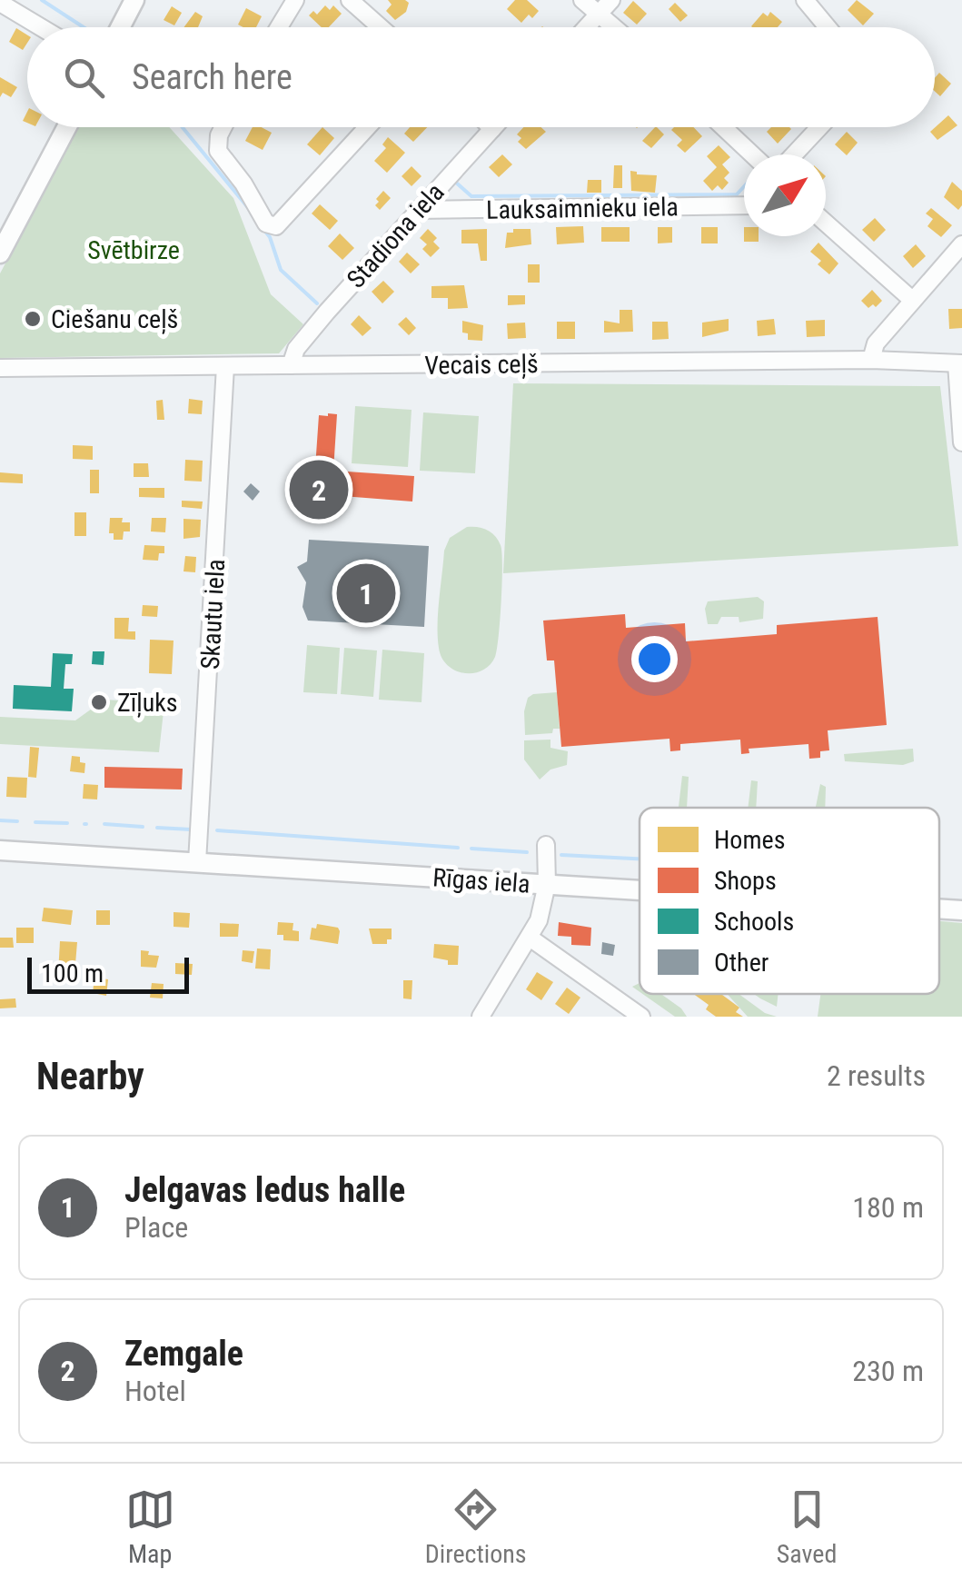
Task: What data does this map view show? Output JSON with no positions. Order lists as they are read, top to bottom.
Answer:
{
  "streets": {
    "main road": ["Rīgas iela"],
    "street": [
      "Lauksaimnieku iela",
      "Stadiona iela",
      "Vecais ceļš",
      "Skautu iela"
    ]
  },
  "crossings": [
    ["Lauksaimnieku iela", "Stadiona iela"],
    ["Stadiona iela", "Vecais ceļš"],
    ["Vecais ceļš", "Skautu iela"],
    ["Skautu iela", "Rīgas iela"]
  ],
  "parks": ["Svētbirze"],
  "places": ["Ciešanu ceļš", "Zīļuks"],
  "legend": [
    "Homes",
    "Shops",
    "Schools",
    "Other"
  ],
  "scale_bar": "100 m",
  "north": "top right",
  "page": {
    "search": "Search here",
    "pins": ["2", "1"],
    "scale": "100 m",
    "heading": ["Nearby", "2 results"],
    "list": [
      {
        "mark": "1",
        "name": "Jelgavas ledus halle",
        "note": "Place",
        "value": "180 m"
      },
      {
        "mark": "2",
        "name": "Zemgale",
        "note": "Hotel",
        "value": "230 m"
      }
    ],
    "nav": ["Map", "Directions", "Saved"]
  }
}
